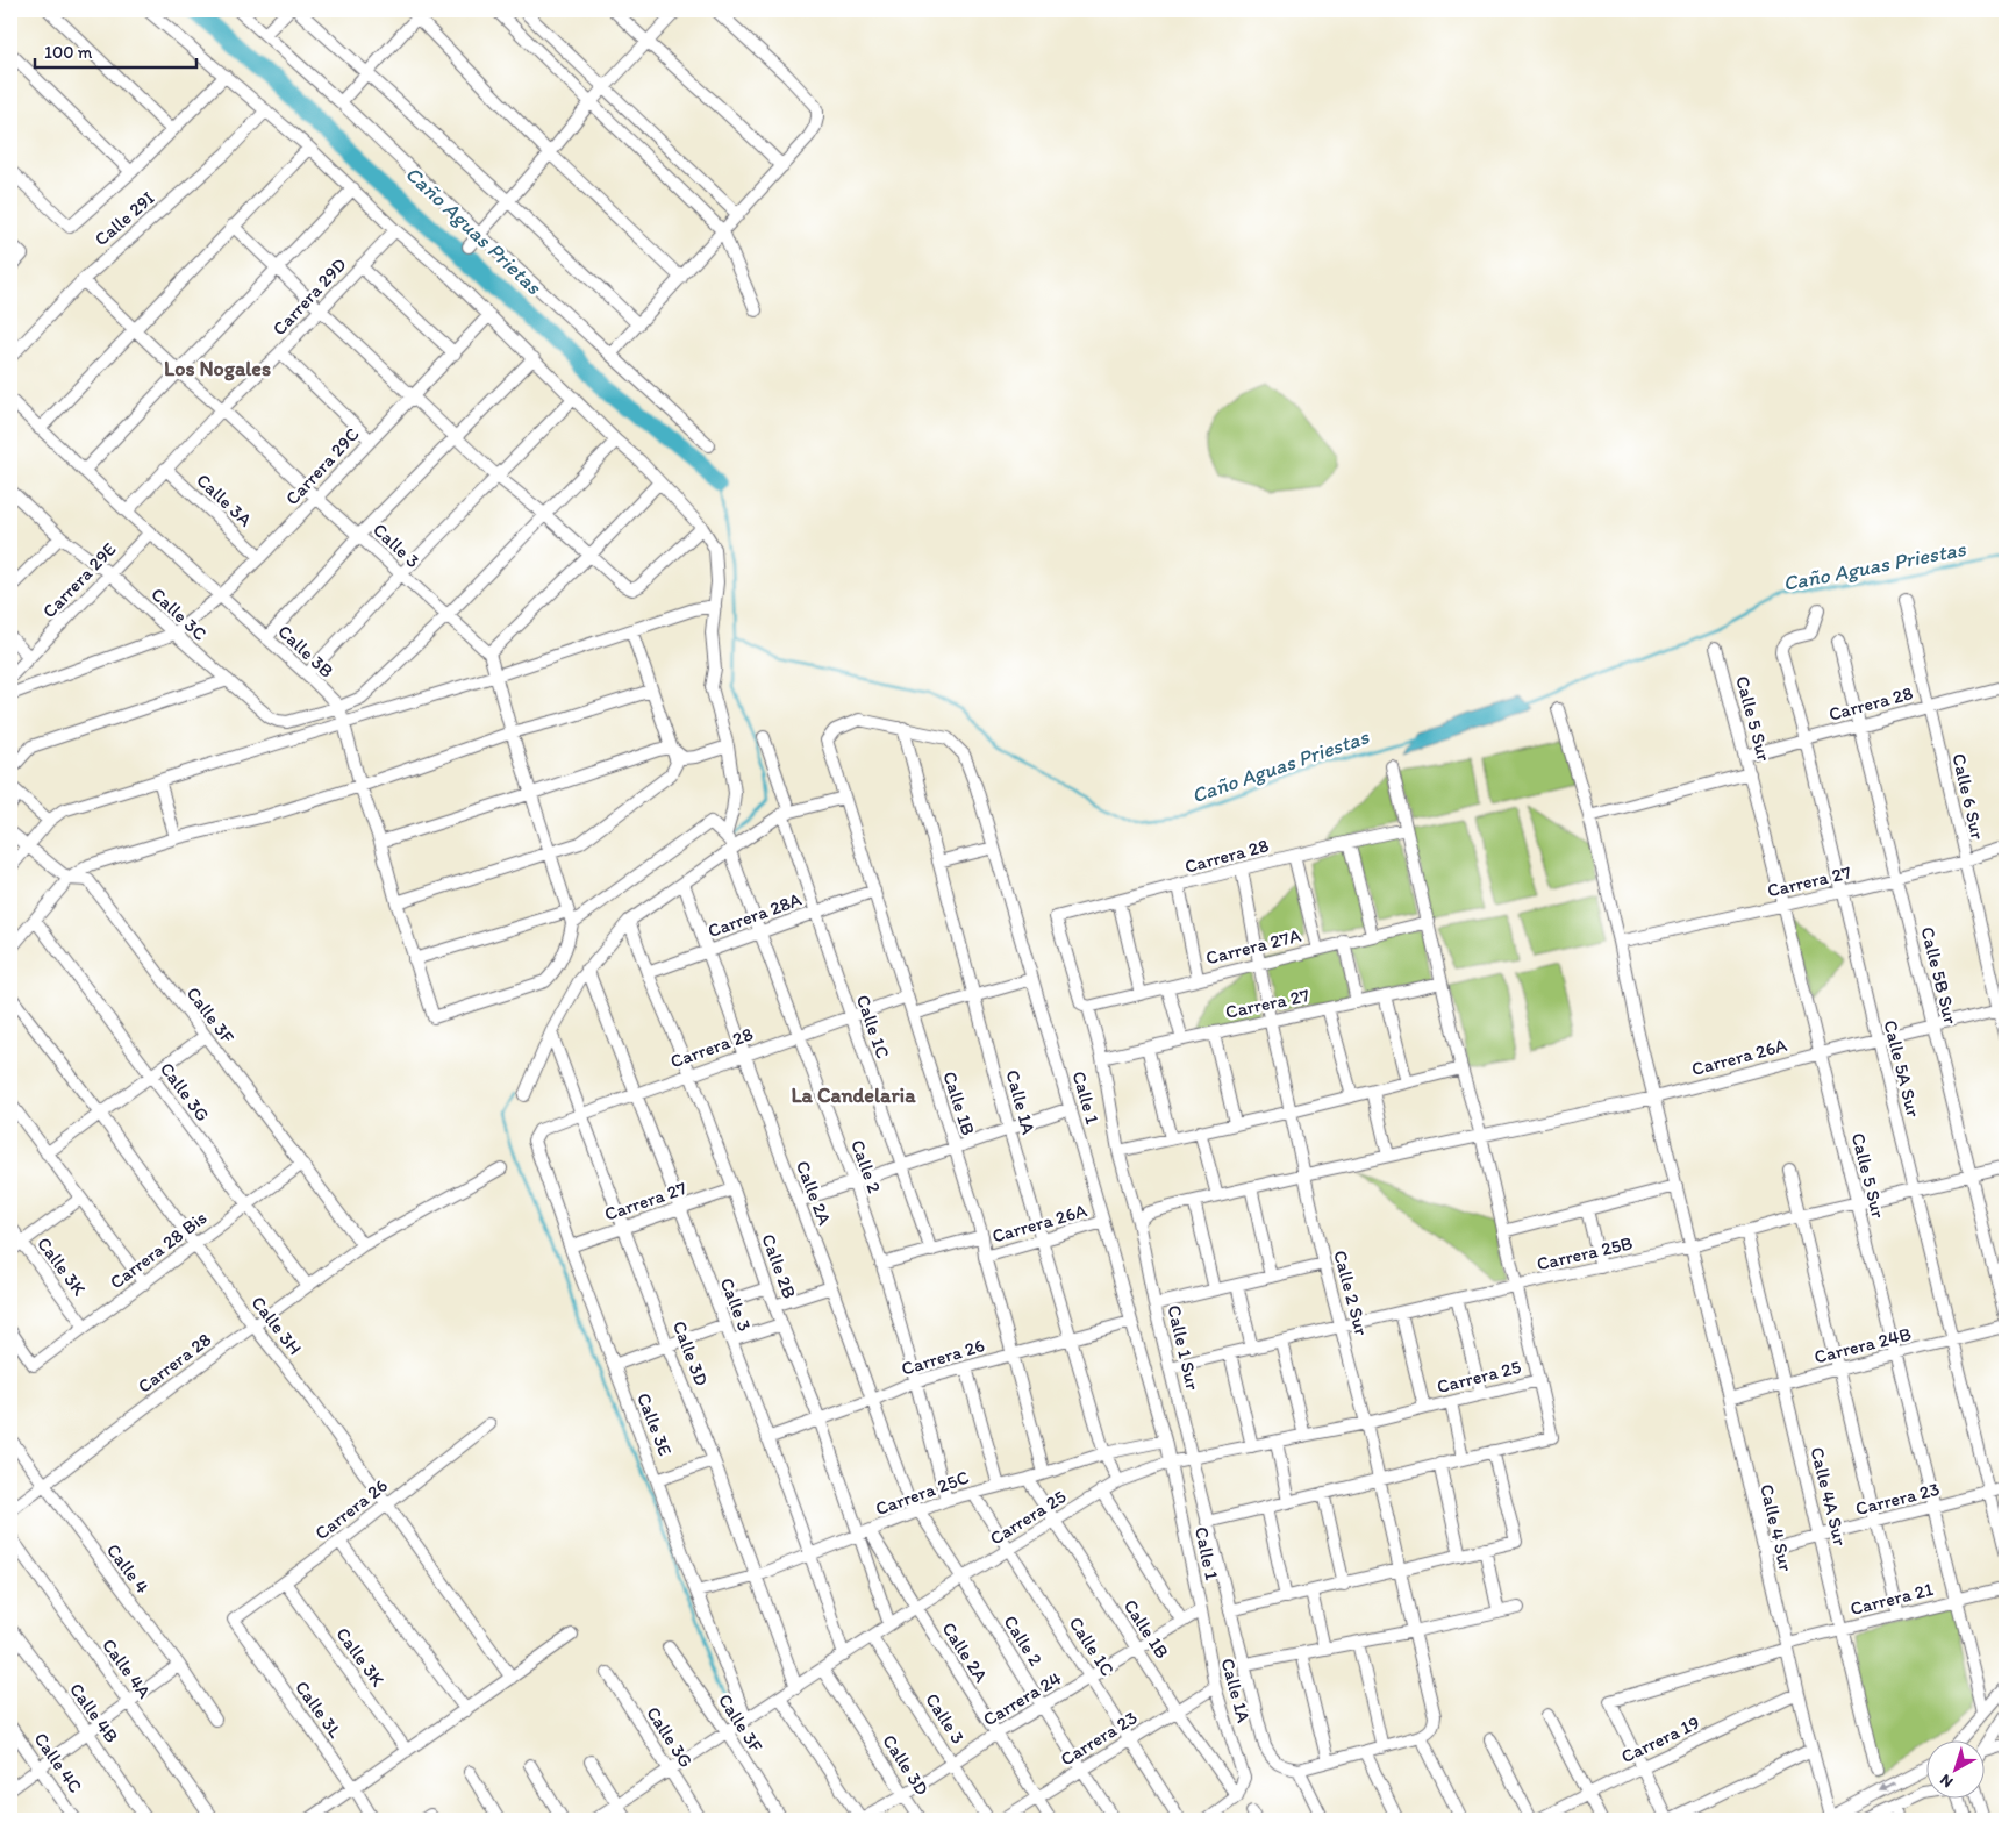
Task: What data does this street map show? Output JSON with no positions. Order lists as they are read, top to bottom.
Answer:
{
  "streets": {
    "street": [
      "Calle 29I",
      "Carrera 29D",
      "Carrera 29C",
      "Calle 3A",
      "Calle 3",
      "Carrera 29E",
      "Calle 3C",
      "Calle 3B",
      "Carrera 28",
      "Calle 5 Sur",
      "Calle 6 Sur",
      "Carrera 27",
      "Carrera 28A",
      "Carrera 27A",
      "Calle 5B Sur",
      "Calle 3F",
      "Calle 1C",
      "Carrera 26A",
      "Calle 5A Sur",
      "Calle 3G",
      "Calle 1",
      "Calle 1A",
      "Calle 1B",
      "Calle 2",
      "Calle 2A",
      "Carrera 28 Bis",
      "Carrera 25B",
      "Calle 3K",
      "Calle 2B",
      "Calle 2 Sur",
      "Calle 3H",
      "Carrera 24B",
      "Calle 1 Sur",
      "Calle 3D",
      "Carrera 26",
      "Carrera 25",
      "Calle 3E",
      "Carrera 25C",
      "Calle 4A Sur",
      "Carrera 23",
      "Calle 4 Sur",
      "Calle 4",
      "Carrera 21",
      "Calle 4A",
      "Carrera 24",
      "Calle 3L",
      "Calle 4B",
      "Carrera 19",
      "Calle 4C"
    ]
  },
  "crossings": [
    ["Calle 29I", "Calle 3"],
    ["Carrera 29D", "Calle 3A"],
    ["Carrera 29D", "Calle 3"],
    ["Carrera 29D", "Calle 3B"],
    ["Carrera 29C", "Calle 3A"],
    ["Carrera 29C", "Calle 3"],
    ["Carrera 29C", "Calle 3C"],
    ["Carrera 29C", "Calle 3B"],
    ["Calle 3", "Carrera 28"],
    ["Calle 3", "Carrera 27"],
    ["Calle 3", "Carrera 26"],
    ["Calle 3", "Carrera 25"],
    ["Calle 3", "Carrera 25C"],
    ["Calle 3", "Carrera 24"],
    ["Carrera 29E", "Calle 3C"],
    ["Carrera 29E", "Calle 3B"],
    ["Calle 3C", "Calle 3B"],
    ["Carrera 28", "Calle 5 Sur"],
    ["Carrera 28", "Calle 6 Sur"],
    ["Carrera 28", "Calle 5B Sur"],
    ["Carrera 28", "Calle 3F"],
    ["Carrera 28", "Calle 1C"],
    ["Carrera 28", "Calle 5A Sur"],
    ["Carrera 28", "Calle 3G"],
    ["Carrera 28", "Calle 1B"],
    ["Carrera 28", "Calle 2"],
    ["Carrera 28", "Calle 2A"],
    ["Carrera 28", "Calle 2B"],
    ["Carrera 28", "Calle 2 Sur"],
    ["Carrera 28", "Calle 3H"],
    ["Carrera 28", "Calle 1 Sur"],
    ["Carrera 28", "Calle 3D"],
    ["Carrera 28", "Calle 3E"],
    ["Carrera 28", "Calle 4"],
    ["Calle 5 Sur", "Carrera 27"],
    ["Calle 5 Sur", "Carrera 26A"],
    ["Calle 5 Sur", "Carrera 25B"],
    ["Calle 5 Sur", "Carrera 24B"],
    ["Calle 5 Sur", "Carrera 23"],
    ["Calle 5 Sur", "Carrera 21"],
    ["Calle 6 Sur", "Carrera 27"],
    ["Calle 6 Sur", "Carrera 26A"],
    ["Carrera 27", "Calle 5B Sur"],
    ["Carrera 27", "Calle 5A Sur"],
    ["Carrera 27", "Calle 2B"],
    ["Carrera 27", "Calle 2 Sur"],
    ["Carrera 27", "Calle 1 Sur"],
    ["Carrera 27", "Calle 3D"],
    ["Carrera 27", "Calle 3E"],
    ["Carrera 27", "Calle 4 Sur"],
    ["Carrera 28A", "Calle 1C"],
    ["Carrera 28A", "Calle 1B"],
    ["Carrera 28A", "Calle 2"],
    ["Carrera 28A", "Calle 2A"],
    ["Carrera 28A", "Calle 2B"],
    ["Carrera 27A", "Calle 2 Sur"],
    ["Carrera 27A", "Calle 1 Sur"],
    ["Calle 5B Sur", "Carrera 26A"],
    ["Calle 5B Sur", "Carrera 25B"],
    ["Calle 3F", "Carrera 28 Bis"],
    ["Calle 3F", "Carrera 25"],
    ["Calle 1C", "Carrera 26A"],
    ["Calle 1C", "Carrera 25"],
    ["Calle 1C", "Carrera 25C"],
    ["Calle 1C", "Carrera 23"],
    ["Calle 1C", "Carrera 24"],
    ["Carrera 26A", "Calle 5A Sur"],
    ["Carrera 26A", "Calle 1"],
    ["Carrera 26A", "Calle 1A"],
    ["Carrera 26A", "Calle 1B"],
    ["Carrera 26A", "Calle 2"],
    ["Carrera 26A", "Calle 2 Sur"],
    ["Carrera 26A", "Calle 1 Sur"],
    ["Carrera 26A", "Calle 4 Sur"],
    ["Calle 5A Sur", "Carrera 25B"],
    ["Calle 5A Sur", "Carrera 24B"],
    ["Calle 5A Sur", "Carrera 23"],
    ["Calle 3G", "Carrera 28 Bis"],
    ["Calle 3G", "Carrera 25"],
    ["Calle 1", "Calle 1A"],
    ["Calle 1", "Calle 1B"],
    ["Calle 1", "Calle 1 Sur"],
    ["Calle 1", "Carrera 26"],
    ["Calle 1", "Carrera 25"],
    ["Calle 1", "Carrera 25C"],
    ["Calle 1", "Carrera 24"],
    ["Calle 1A", "Calle 1B"],
    ["Calle 1A", "Carrera 26"],
    ["Calle 1A", "Carrera 25"],
    ["Calle 1A", "Carrera 25C"],
    ["Calle 1A", "Carrera 23"],
    ["Calle 1A", "Carrera 24"],
    ["Calle 1B", "Carrera 26"],
    ["Calle 1B", "Carrera 25"],
    ["Calle 1B", "Carrera 25C"],
    ["Calle 1B", "Carrera 23"],
    ["Calle 1B", "Carrera 24"],
    ["Calle 2", "Calle 2A"],
    ["Calle 2", "Carrera 26"],
    ["Calle 2", "Carrera 25"],
    ["Calle 2", "Carrera 25C"],
    ["Calle 2", "Carrera 23"],
    ["Calle 2", "Carrera 24"],
    ["Calle 2A", "Calle 2B"],
    ["Calle 2A", "Carrera 26"],
    ["Calle 2A", "Carrera 25"],
    ["Calle 2A", "Carrera 25C"],
    ["Calle 2A", "Carrera 23"],
    ["Calle 2A", "Carrera 24"],
    ["Carrera 28 Bis", "Calle 3K"],
    ["Carrera 28 Bis", "Calle 3H"],
    ["Carrera 25B", "Calle 2 Sur"],
    ["Carrera 25B", "Calle 1 Sur"],
    ["Carrera 25B", "Calle 4A Sur"],
    ["Carrera 25B", "Calle 4 Sur"],
    ["Calle 3K", "Carrera 26"],
    ["Calle 2B", "Carrera 26"],
    ["Calle 2B", "Carrera 25"],
    ["Calle 2B", "Carrera 25C"],
    ["Calle 2 Sur", "Carrera 25"],
    ["Calle 3H", "Carrera 26"],
    ["Carrera 24B", "Calle 4A Sur"],
    ["Carrera 24B", "Calle 4 Sur"],
    ["Calle 1 Sur", "Carrera 25"],
    ["Calle 3D", "Carrera 25"],
    ["Calle 3D", "Carrera 25C"],
    ["Calle 3D", "Carrera 24"],
    ["Carrera 26", "Calle 3L"],
    ["Carrera 25", "Calle 3E"],
    ["Calle 3E", "Carrera 25C"],
    ["Calle 4A Sur", "Carrera 23"],
    ["Calle 4A Sur", "Carrera 21"],
    ["Carrera 23", "Calle 4 Sur"],
    ["Calle 4 Sur", "Carrera 21"],
    ["Calle 4 Sur", "Carrera 19"],
    ["Carrera 21", "Carrera 19"]
  ],
  "districts": ["Los Nogales", "La Candelaria"],
  "water": ["Caño Aguas Prietas", "Caño Aguas Priestas"],
  "scale_bar": "100 m",
  "north": "bottom left"
}
